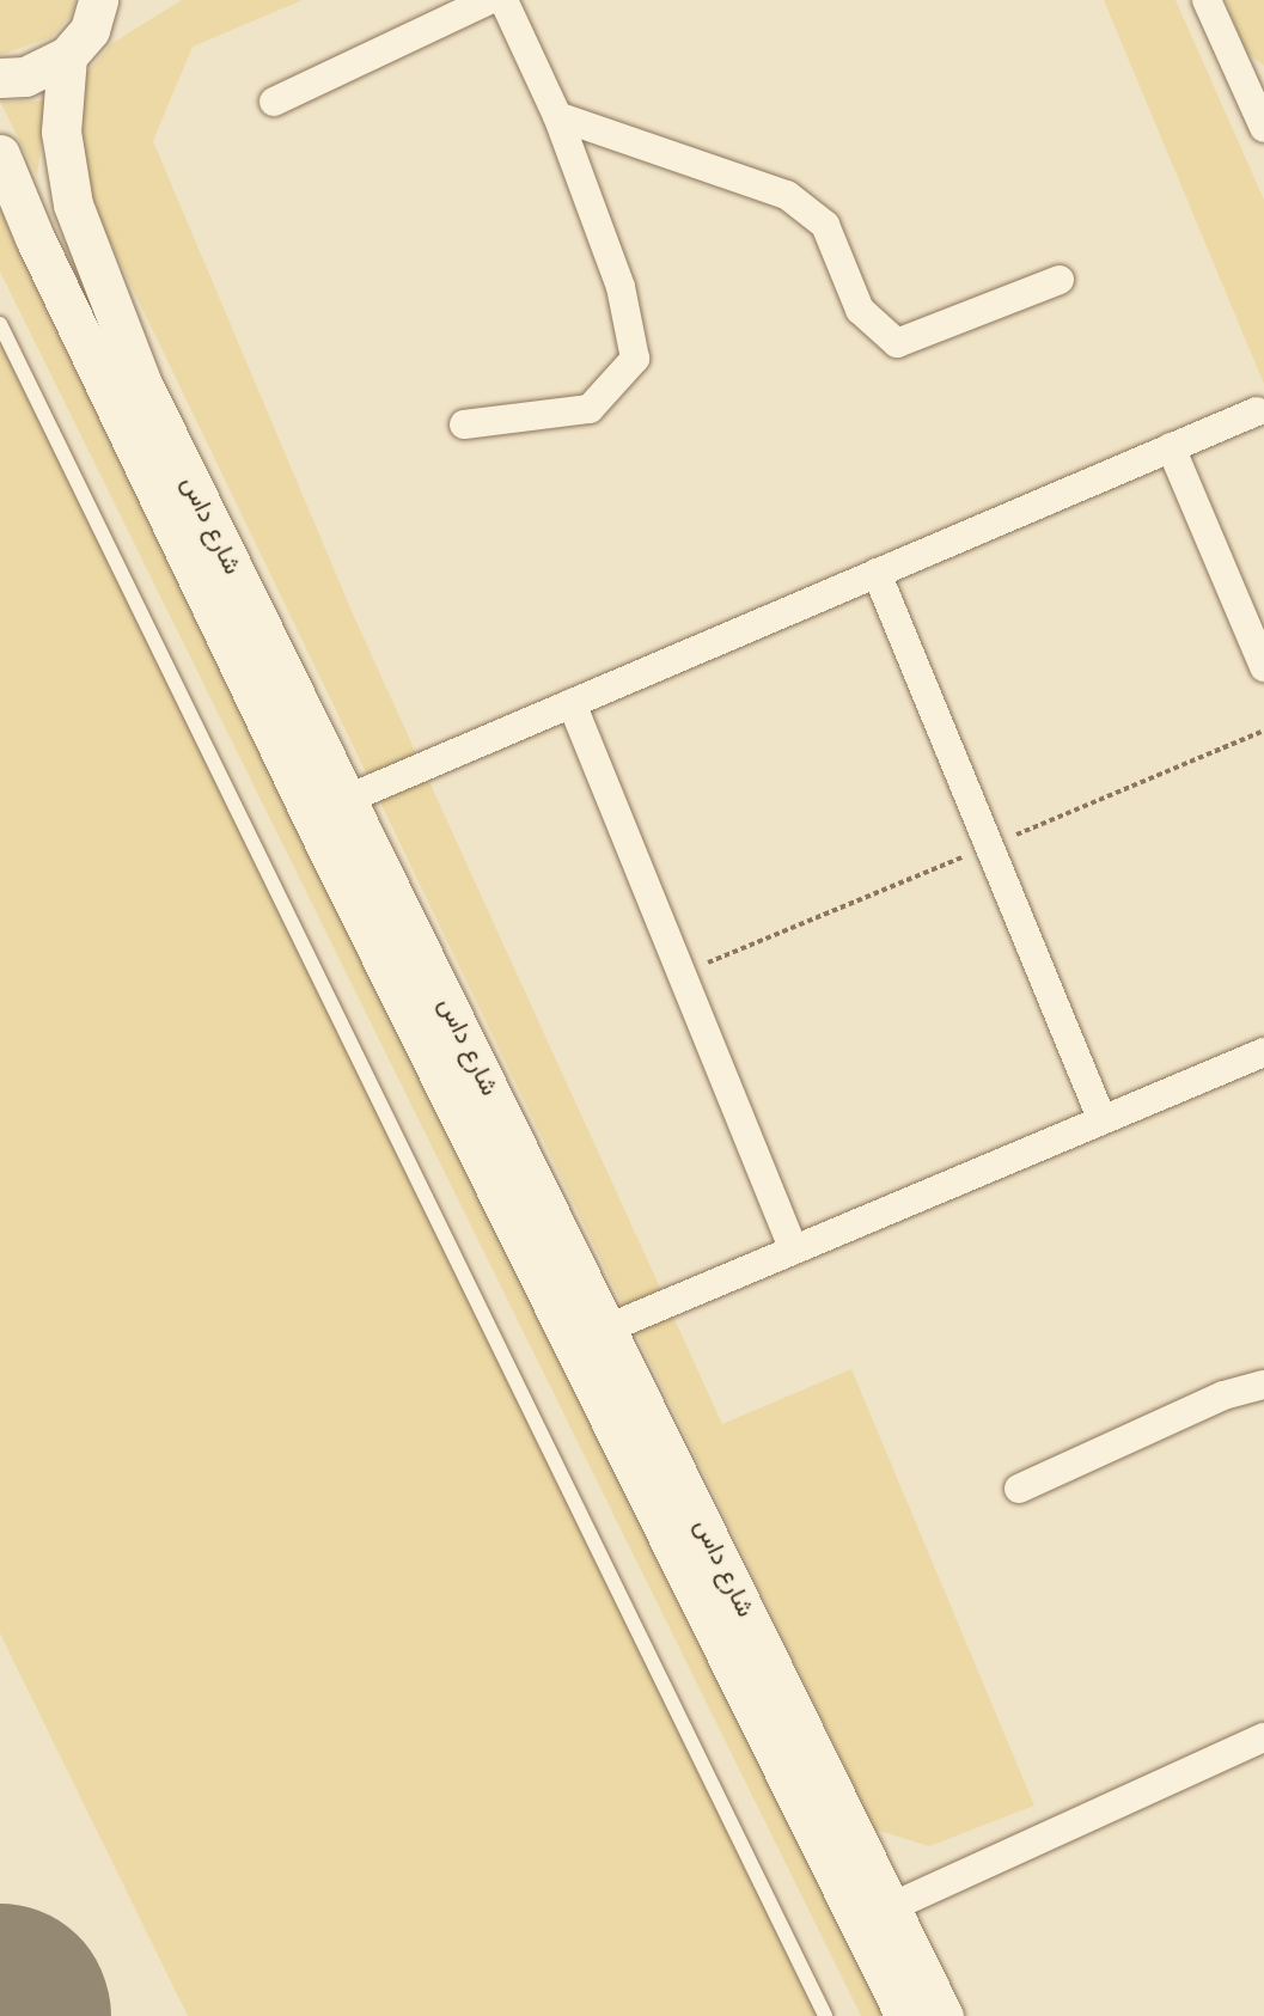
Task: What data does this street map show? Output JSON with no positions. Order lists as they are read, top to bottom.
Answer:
{
  "streets": {
    "street": ["شارع داس"]
  }
}
